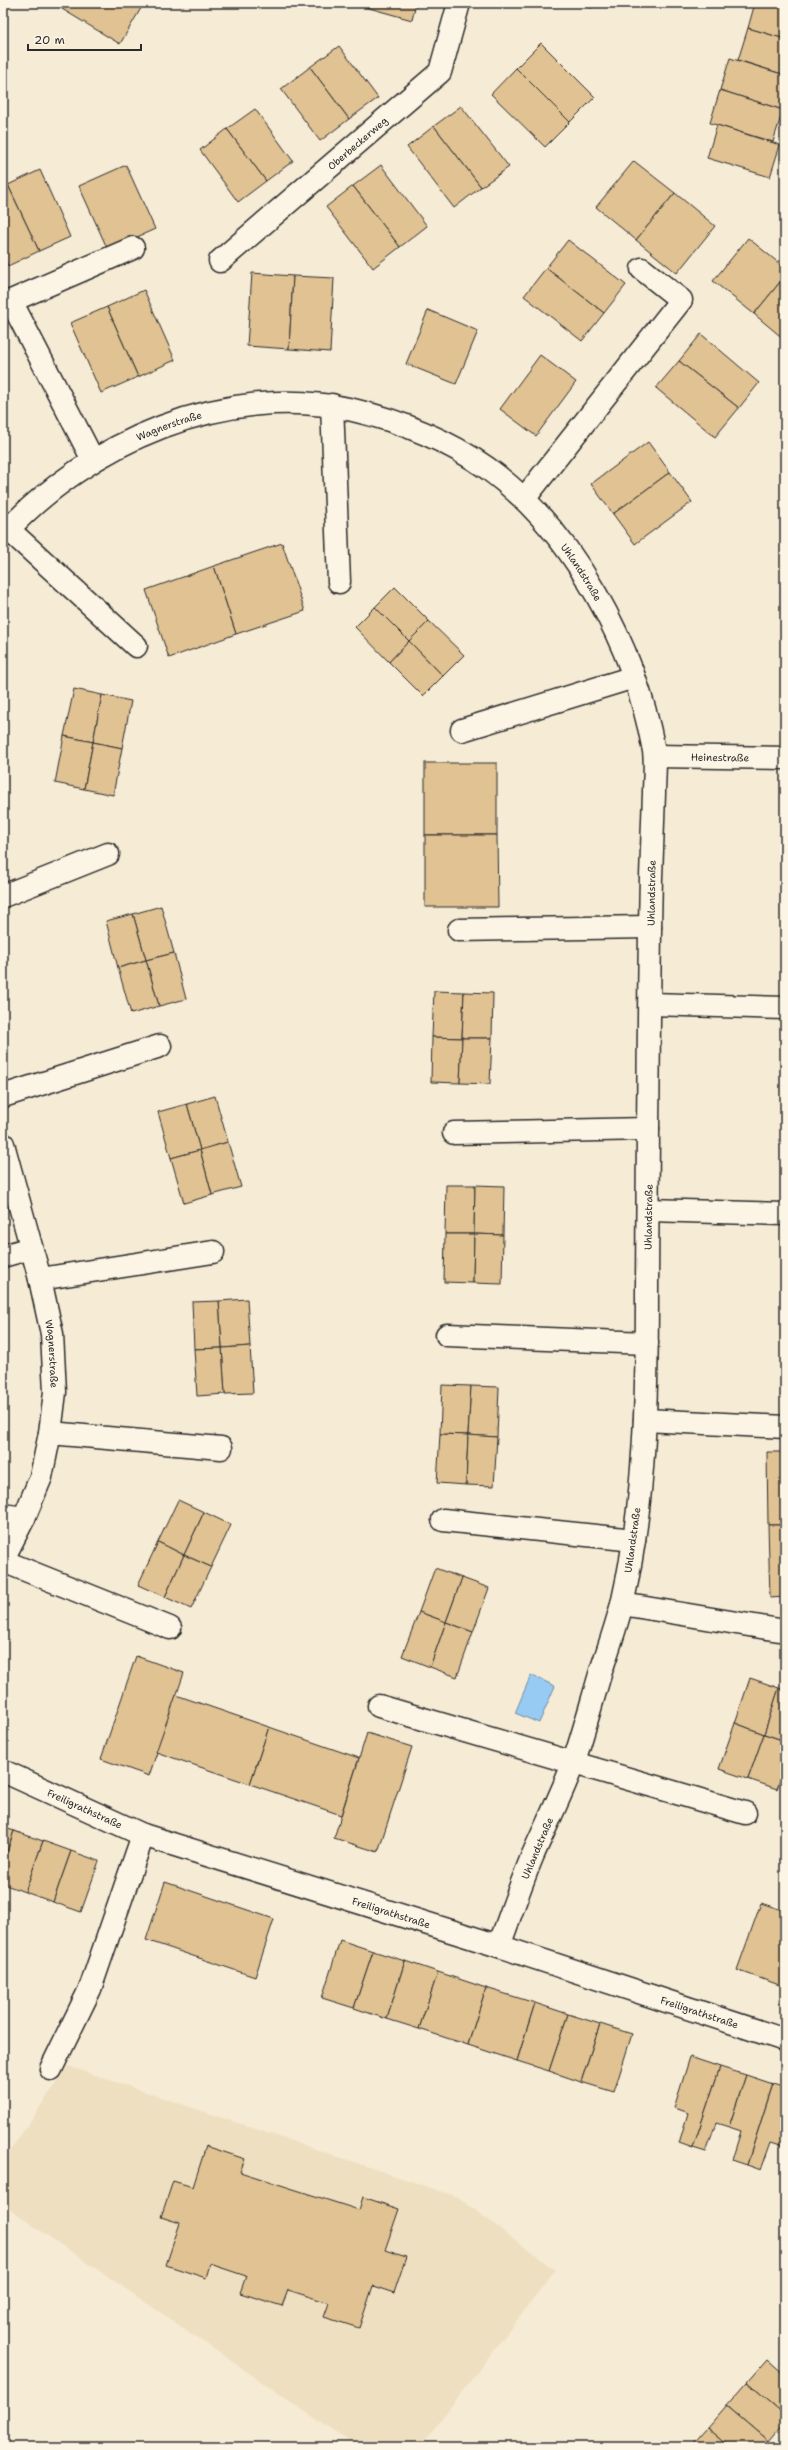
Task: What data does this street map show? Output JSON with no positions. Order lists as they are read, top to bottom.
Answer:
{
  "streets": {
    "street": [
      "Oberbeckerweg",
      "Wagnerstraße",
      "Uhlandstraße",
      "Heinestraße",
      "Freiligrathstraße"
    ]
  },
  "crossings": [
    ["Wagnerstraße", "Uhlandstraße"],
    ["Uhlandstraße", "Heinestraße"],
    ["Uhlandstraße", "Freiligrathstraße"]
  ],
  "scale_bar": "20 m"
}
